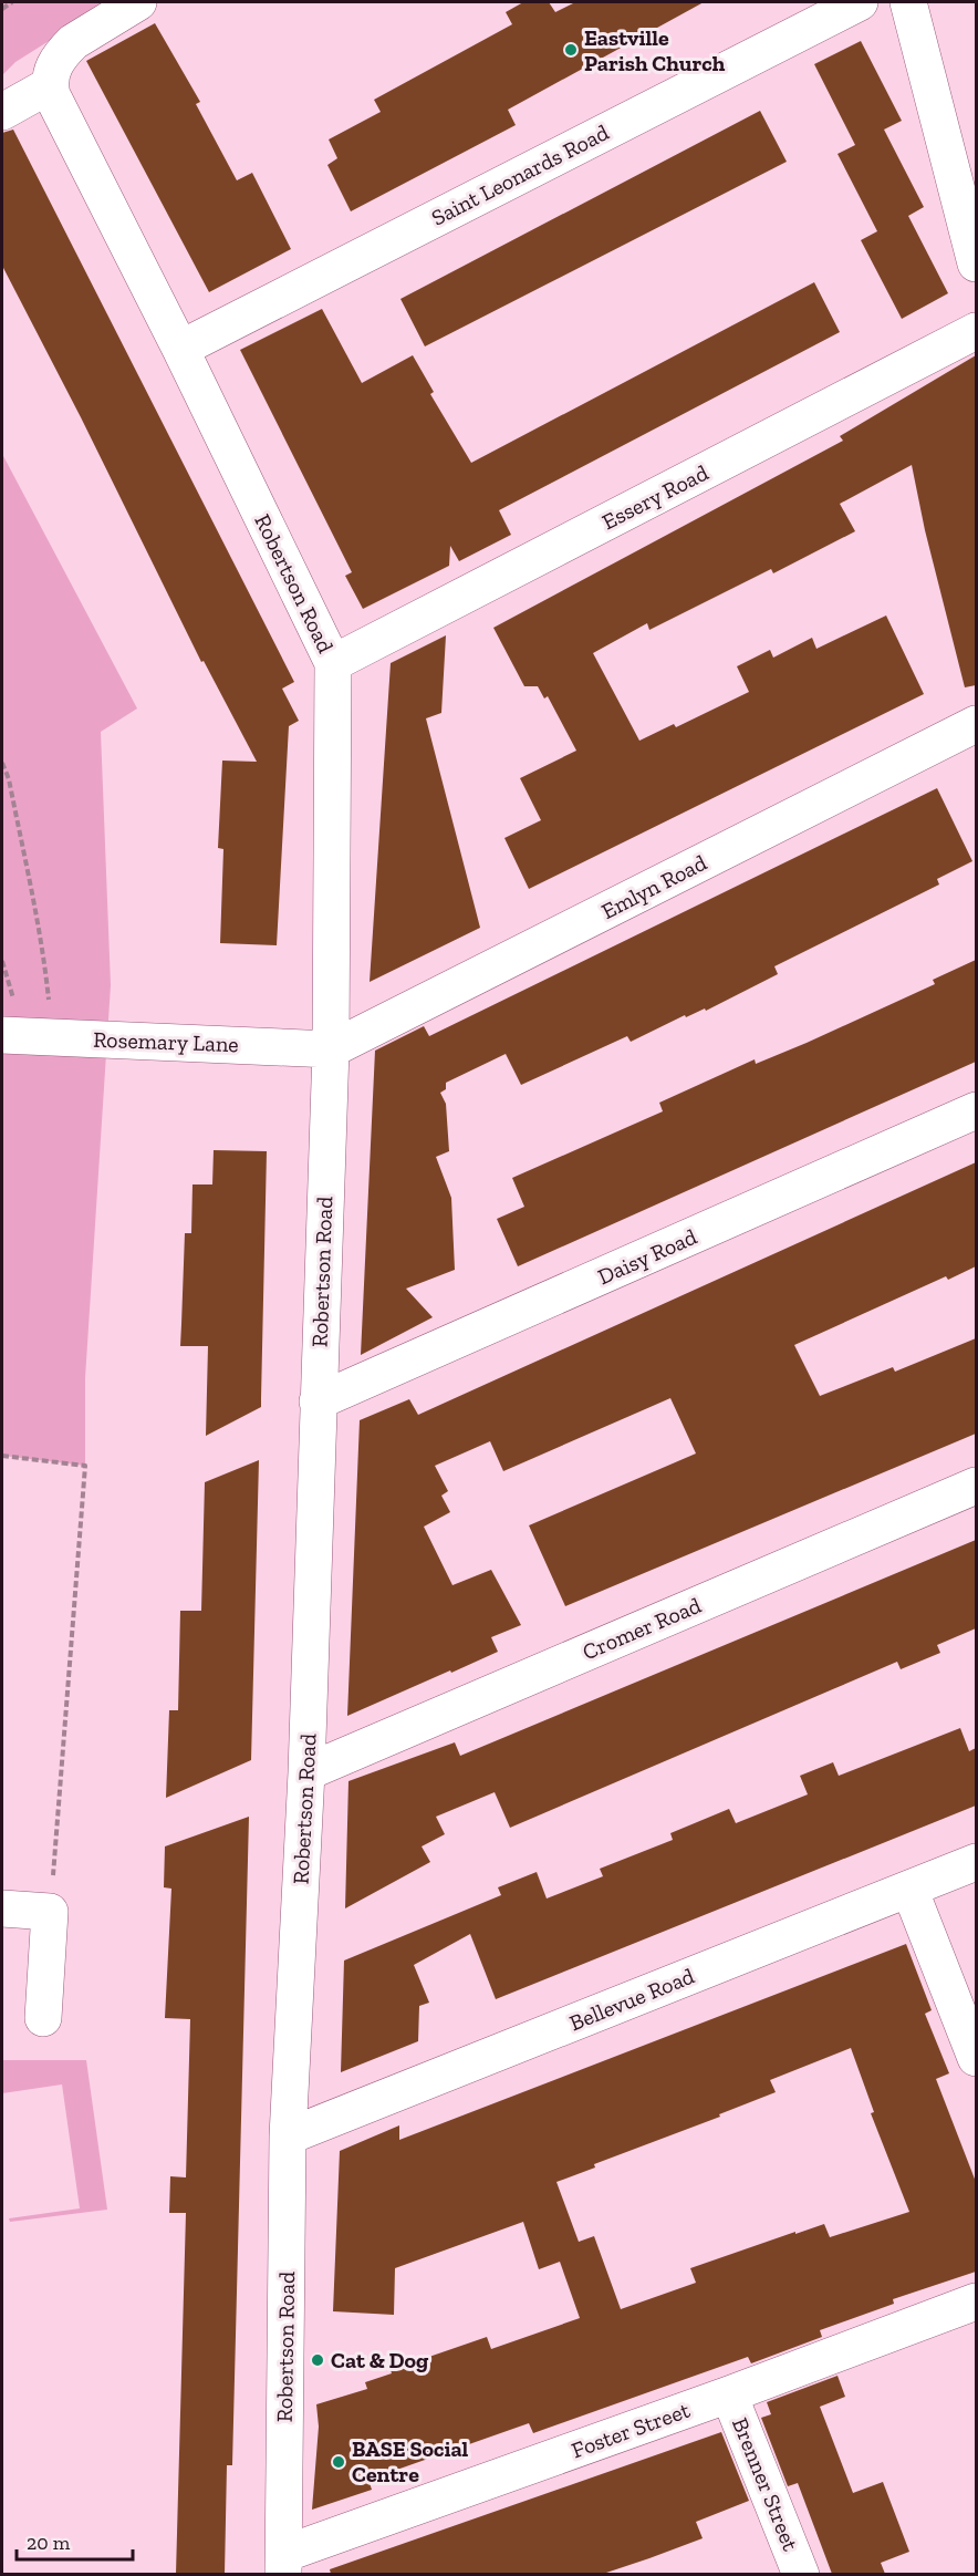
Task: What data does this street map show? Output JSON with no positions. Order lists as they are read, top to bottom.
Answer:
{
  "streets": {
    "street": [
      "Saint Leonards Road",
      "Essery Road",
      "Robertson Road",
      "Emlyn Road",
      "Rosemary Lane",
      "Daisy Road",
      "Cromer Road",
      "Bellevue Road",
      "Foster Street",
      "Brenner Street"
    ]
  },
  "crossings": [
    ["Saint Leonards Road", "Robertson Road"],
    ["Essery Road", "Robertson Road"],
    ["Robertson Road", "Emlyn Road"],
    ["Robertson Road", "Rosemary Lane"],
    ["Robertson Road", "Daisy Road"],
    ["Robertson Road", "Cromer Road"],
    ["Robertson Road", "Bellevue Road"],
    ["Robertson Road", "Foster Street"],
    ["Emlyn Road", "Rosemary Lane"],
    ["Foster Street", "Brenner Street"]
  ],
  "places": ["Eastville Parish Church", "Cat & Dog", "BASE Social Centre"],
  "scale_bar": "20 m"
}
